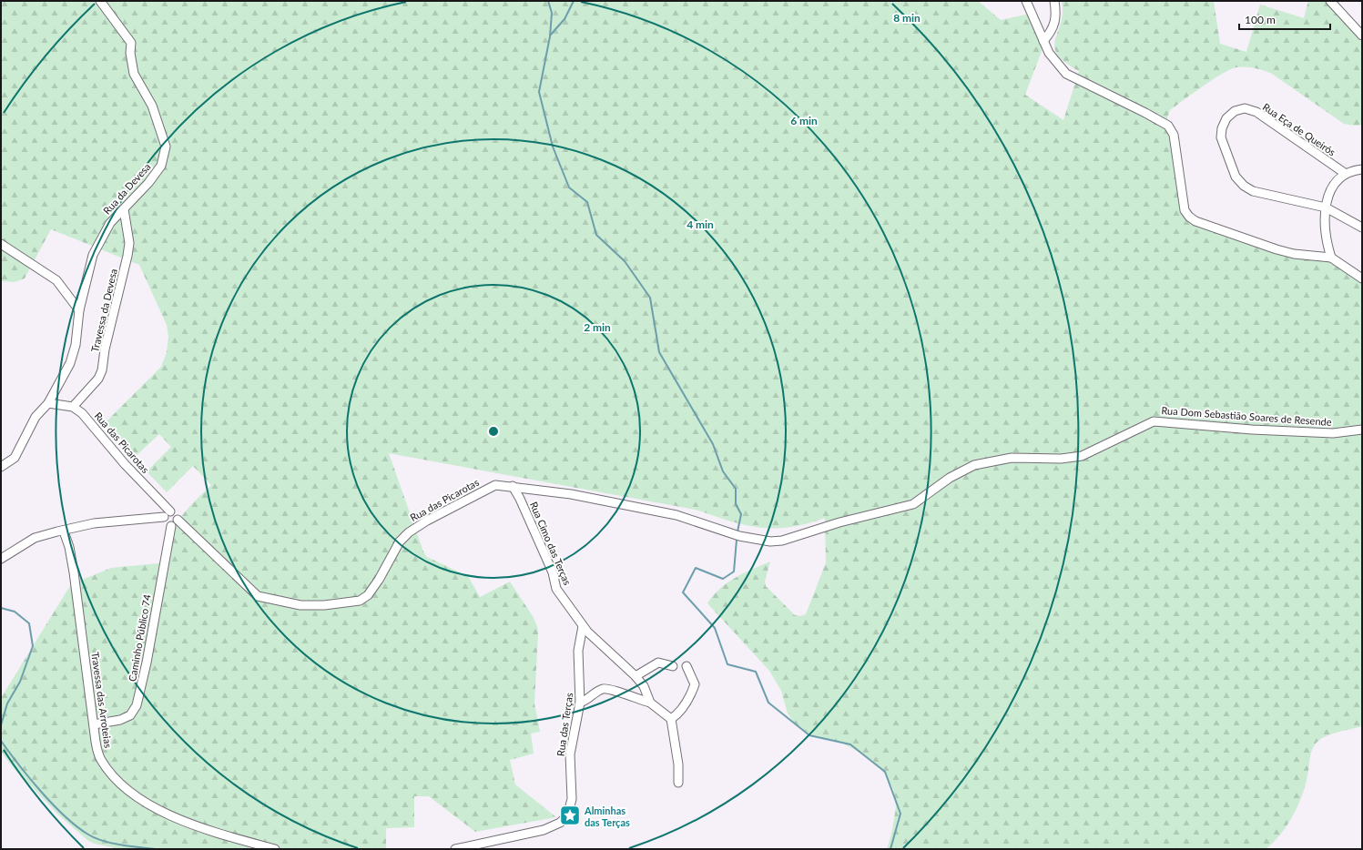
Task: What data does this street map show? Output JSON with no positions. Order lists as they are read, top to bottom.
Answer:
{
  "streets": {
    "street": [
      "Rua Eça de Queirós",
      "Rua da Devesa",
      "Travessa da Devesa",
      "Rua Dom Sebastião Soares de Resende",
      "Rua das Picarotas",
      "Rua Cimo das Terças",
      "Caminho Público 74",
      "Travessa das Arroteias",
      "Rua das Terças"
    ]
  },
  "crossings": [
    ["Rua da Devesa", "Travessa da Devesa"],
    ["Travessa da Devesa", "Rua das Picarotas"],
    ["Rua Dom Sebastião Soares de Resende", "Rua das Picarotas"],
    ["Rua das Picarotas", "Rua Cimo das Terças"],
    ["Rua das Picarotas", "Caminho Público 74"],
    ["Rua Cimo das Terças", "Rua das Terças"],
    ["Caminho Público 74", "Travessa das Arroteias"]
  ],
  "places": {
    "place": ["Alminhas das Terças"]
  },
  "scale_bar": "100 m",
  "rings": [
    "8 min",
    "6 min",
    "4 min",
    "2 min"
  ]
}
